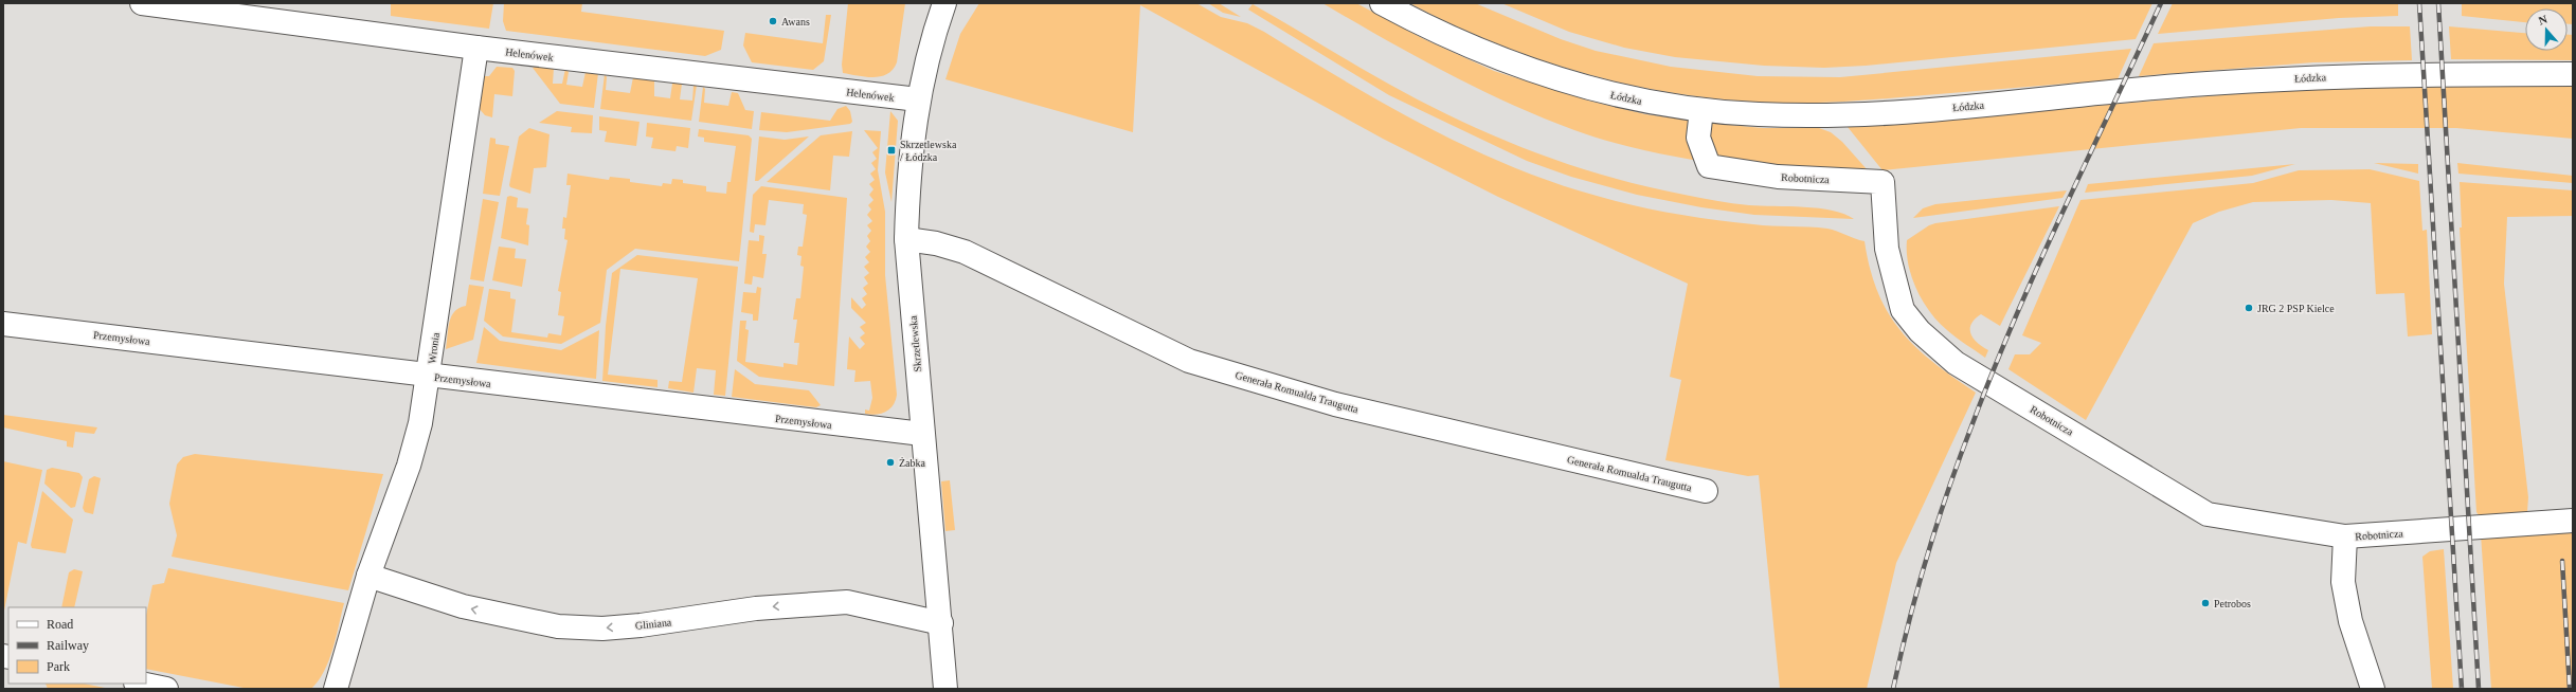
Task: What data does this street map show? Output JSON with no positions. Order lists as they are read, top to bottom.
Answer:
{
  "streets": {
    "street": [
      "Helenówek",
      "Łódzka",
      "Robotnicza",
      "Przemysłowa",
      "Skrzetlewska",
      "Wronia",
      "Generała Romualda Traugutta",
      "Gliniana"
    ]
  },
  "crossings": [
    ["Helenówek", "Skrzetlewska"],
    ["Helenówek", "Wronia"],
    ["Łódzka", "Robotnicza"],
    ["Przemysłowa", "Skrzetlewska"],
    ["Przemysłowa", "Wronia"],
    ["Skrzetlewska", "Generała Romualda Traugutta"],
    ["Skrzetlewska", "Gliniana"],
    ["Wronia", "Gliniana"]
  ],
  "one_way": ["Gliniana"],
  "places": {
    "other": [
      "Awans",
      "JRG 2 PSP Kielce",
      "Żabka",
      "Petrobos"
    ],
    "transit": ["Skrzetlewska / Łódzka"]
  },
  "legend": ["Road", "Railway", "Park"],
  "north": "top"
}
